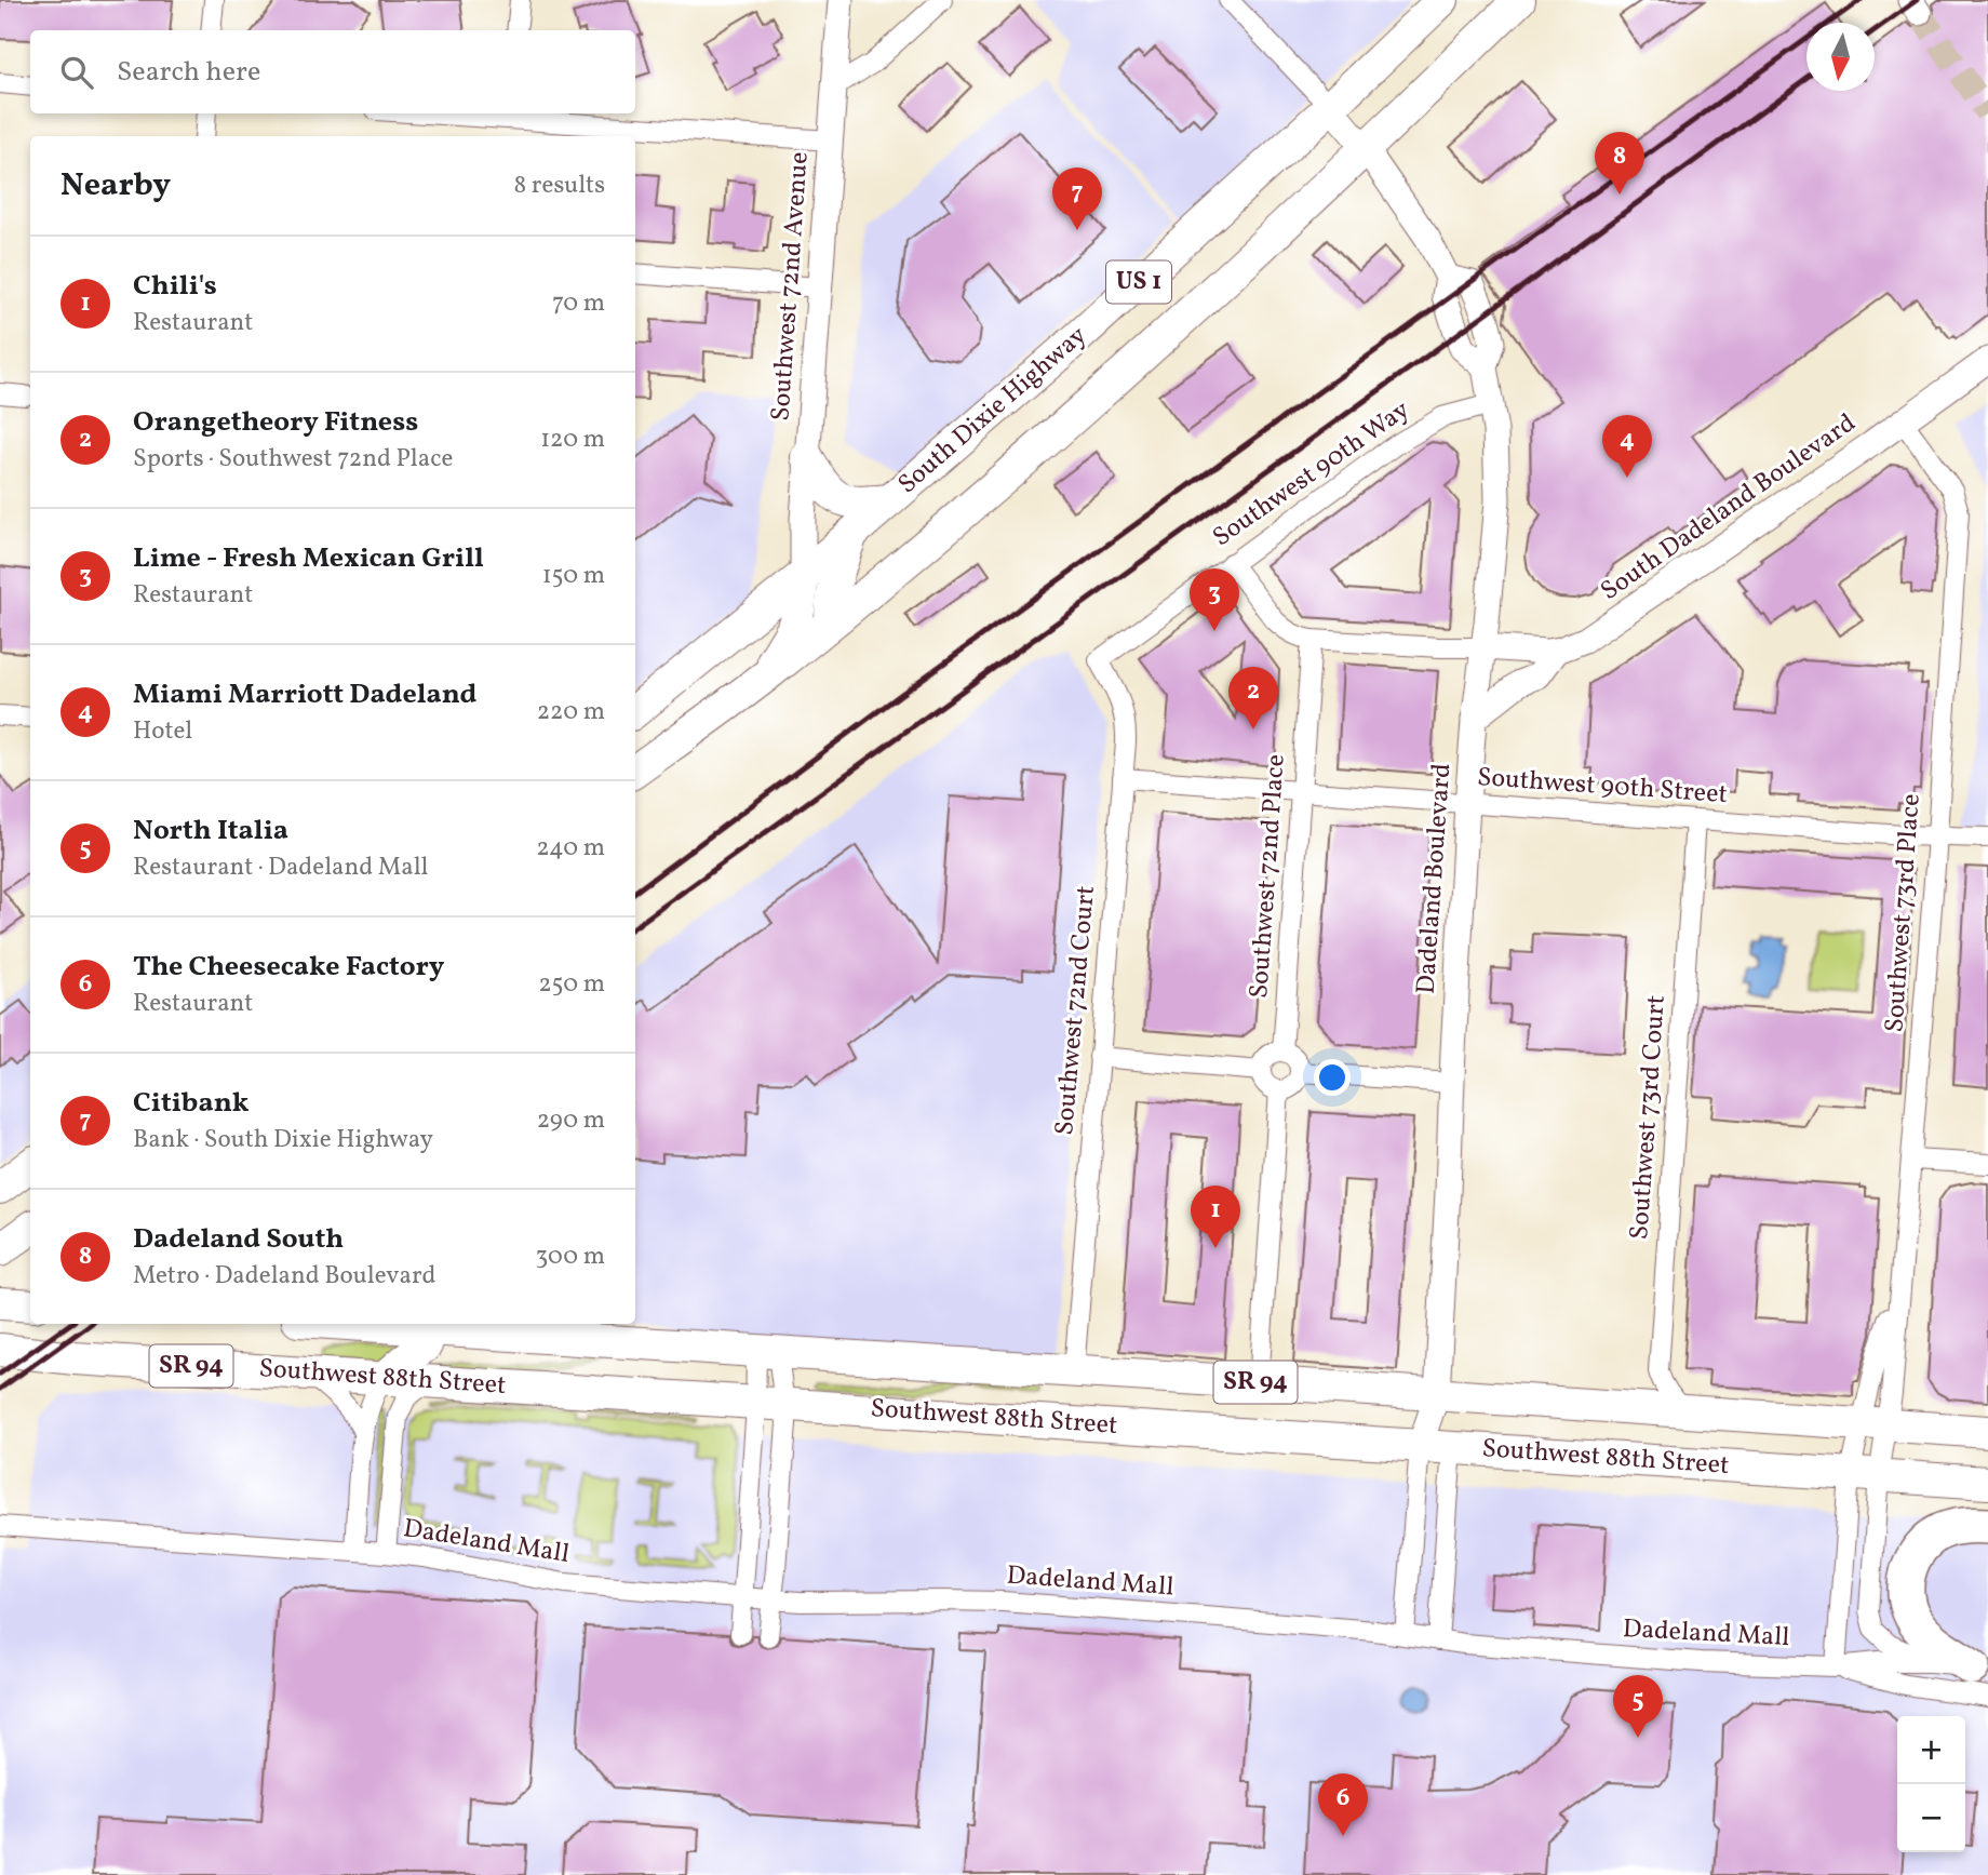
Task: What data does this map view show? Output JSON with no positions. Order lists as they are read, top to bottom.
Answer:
{
  "streets": {
    "main road": [
      "US 1",
      "South Dixie Highway",
      "SR 94",
      "Southwest 88th Street"
    ],
    "street": [
      "Southwest 72nd Avenue",
      "Southwest 90th Way",
      "South Dadeland Boulevard",
      "Southwest 90th Street",
      "Southwest 72nd Place",
      "Dadeland Boulevard",
      "Southwest 73rd Place",
      "Southwest 72nd Court",
      "Southwest 73rd Court",
      "Dadeland Mall"
    ]
  },
  "crossings": [
    ["US 1", "Dadeland Boulevard"],
    ["Southwest 72nd Avenue", "South Dixie Highway"],
    ["South Dixie Highway", "Dadeland Boulevard"],
    ["Southwest 90th Way", "Dadeland Boulevard"],
    ["Southwest 90th Way", "Southwest 72nd Court"],
    ["South Dadeland Boulevard", "Dadeland Boulevard"],
    ["South Dadeland Boulevard", "Southwest 73rd Place"],
    ["Southwest 90th Street", "Southwest 72nd Place"],
    ["Southwest 90th Street", "Dadeland Boulevard"],
    ["Southwest 90th Street", "Southwest 73rd Place"],
    ["Southwest 90th Street", "Southwest 72nd Court"],
    ["Southwest 90th Street", "Southwest 73rd Court"],
    ["Dadeland Boulevard", "Southwest 88th Street"],
    ["Southwest 73rd Place", "Southwest 88th Street"],
    ["Southwest 72nd Court", "Southwest 88th Street"],
    ["Southwest 73rd Court", "Southwest 88th Street"]
  ],
  "north": "bottom",
  "page": {
    "search": "Search here",
    "pins": [
      "8",
      "7",
      "4",
      "3",
      "2",
      "1",
      "5",
      "6"
    ],
    "heading": ["Nearby", "8 results"],
    "list": [
      {
        "mark": "1",
        "name": "Chili's",
        "note": "Restaurant",
        "value": "70 m"
      },
      {
        "mark": "2",
        "name": "Orangetheory Fitness",
        "note": "Sports · Southwest 72nd Place",
        "value": "120 m"
      },
      {
        "mark": "3",
        "name": "Lime - Fresh Mexican Grill",
        "note": "Restaurant",
        "value": "150 m"
      },
      {
        "mark": "4",
        "name": "Miami Marriott Dadeland",
        "note": "Hotel",
        "value": "220 m"
      },
      {
        "mark": "5",
        "name": "North Italia",
        "note": "Restaurant · Dadeland Mall",
        "value": "240 m"
      },
      {
        "mark": "6",
        "name": "The Cheesecake Factory",
        "note": "Restaurant",
        "value": "250 m"
      },
      {
        "mark": "7",
        "name": "Citibank",
        "note": "Bank · South Dixie Highway",
        "value": "290 m"
      },
      {
        "mark": "8",
        "name": "Dadeland South",
        "note": "Metro · Dadeland Boulevard",
        "value": "300 m"
      }
    ],
    "map_buttons": ["+", "−"]
  }
}
